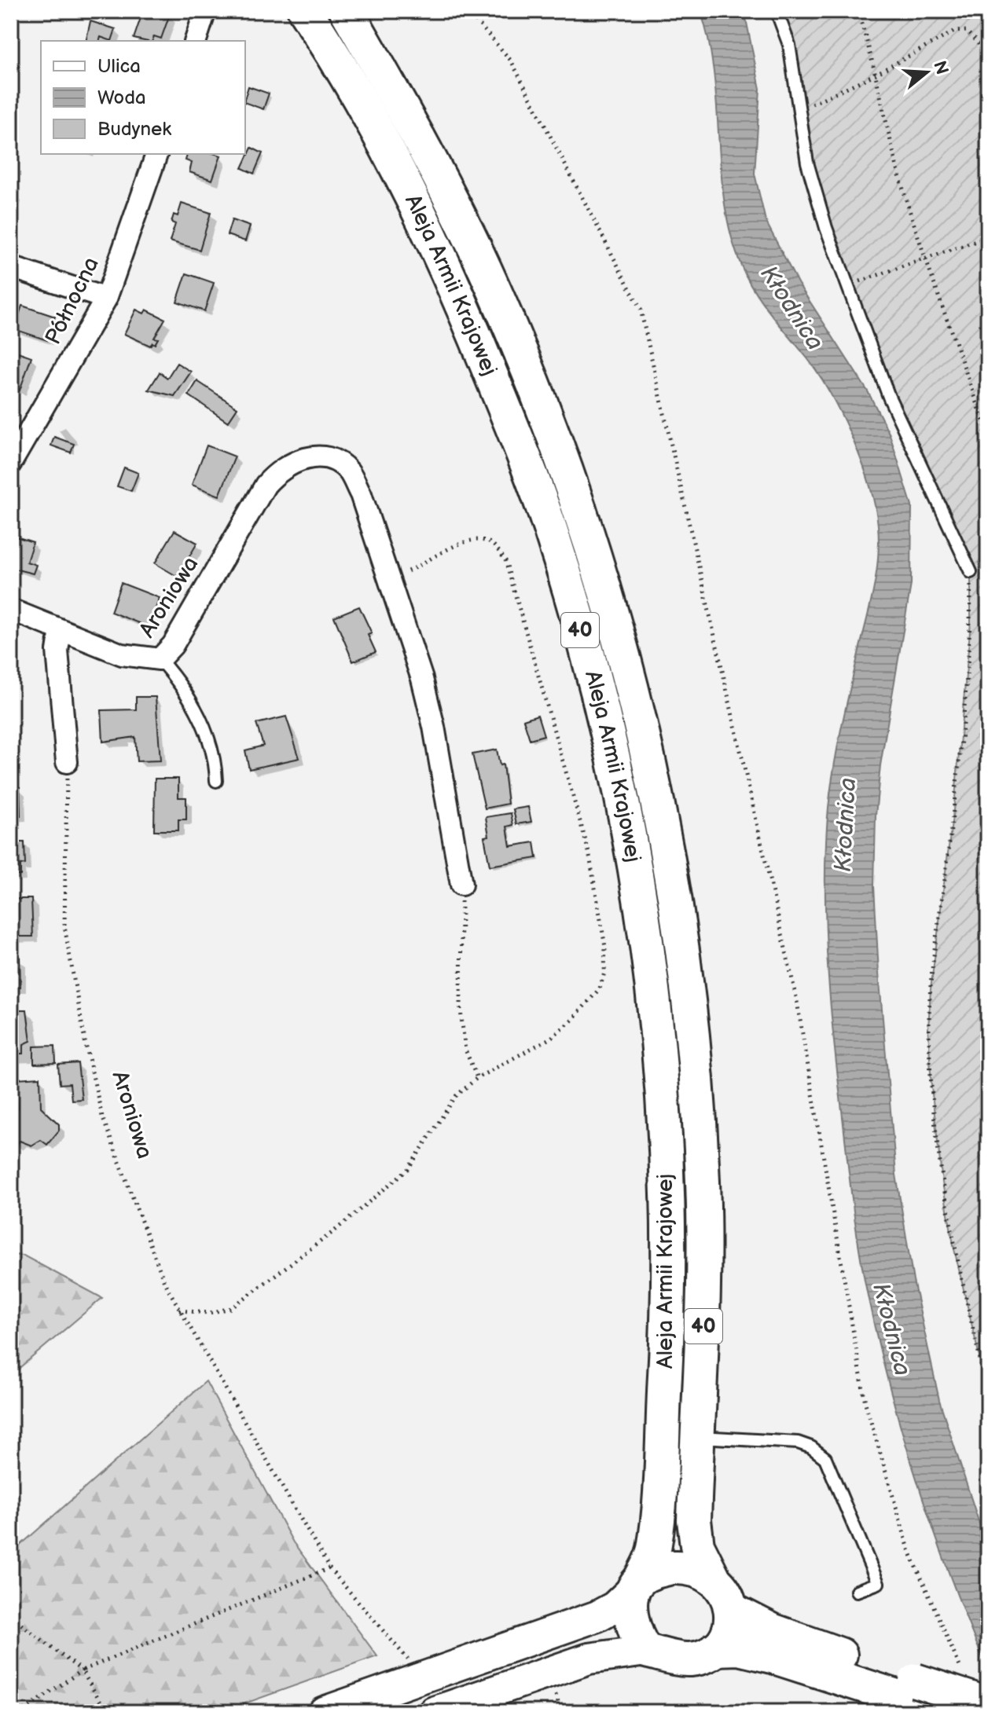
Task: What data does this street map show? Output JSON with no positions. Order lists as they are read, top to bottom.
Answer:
{
  "streets": {
    "main road": ["Aleja Armii Krajowej", "40"],
    "street": ["Północna", "Aroniowa"]
  },
  "crossings": [
    ["Aleja Armii Krajowej", "Aroniowa"],
    ["Aleja Armii Krajowej", "40"]
  ],
  "water": ["Kłodnica"],
  "legend": ["Ulica", "Woda", "Budynek"],
  "north": "right"
}
